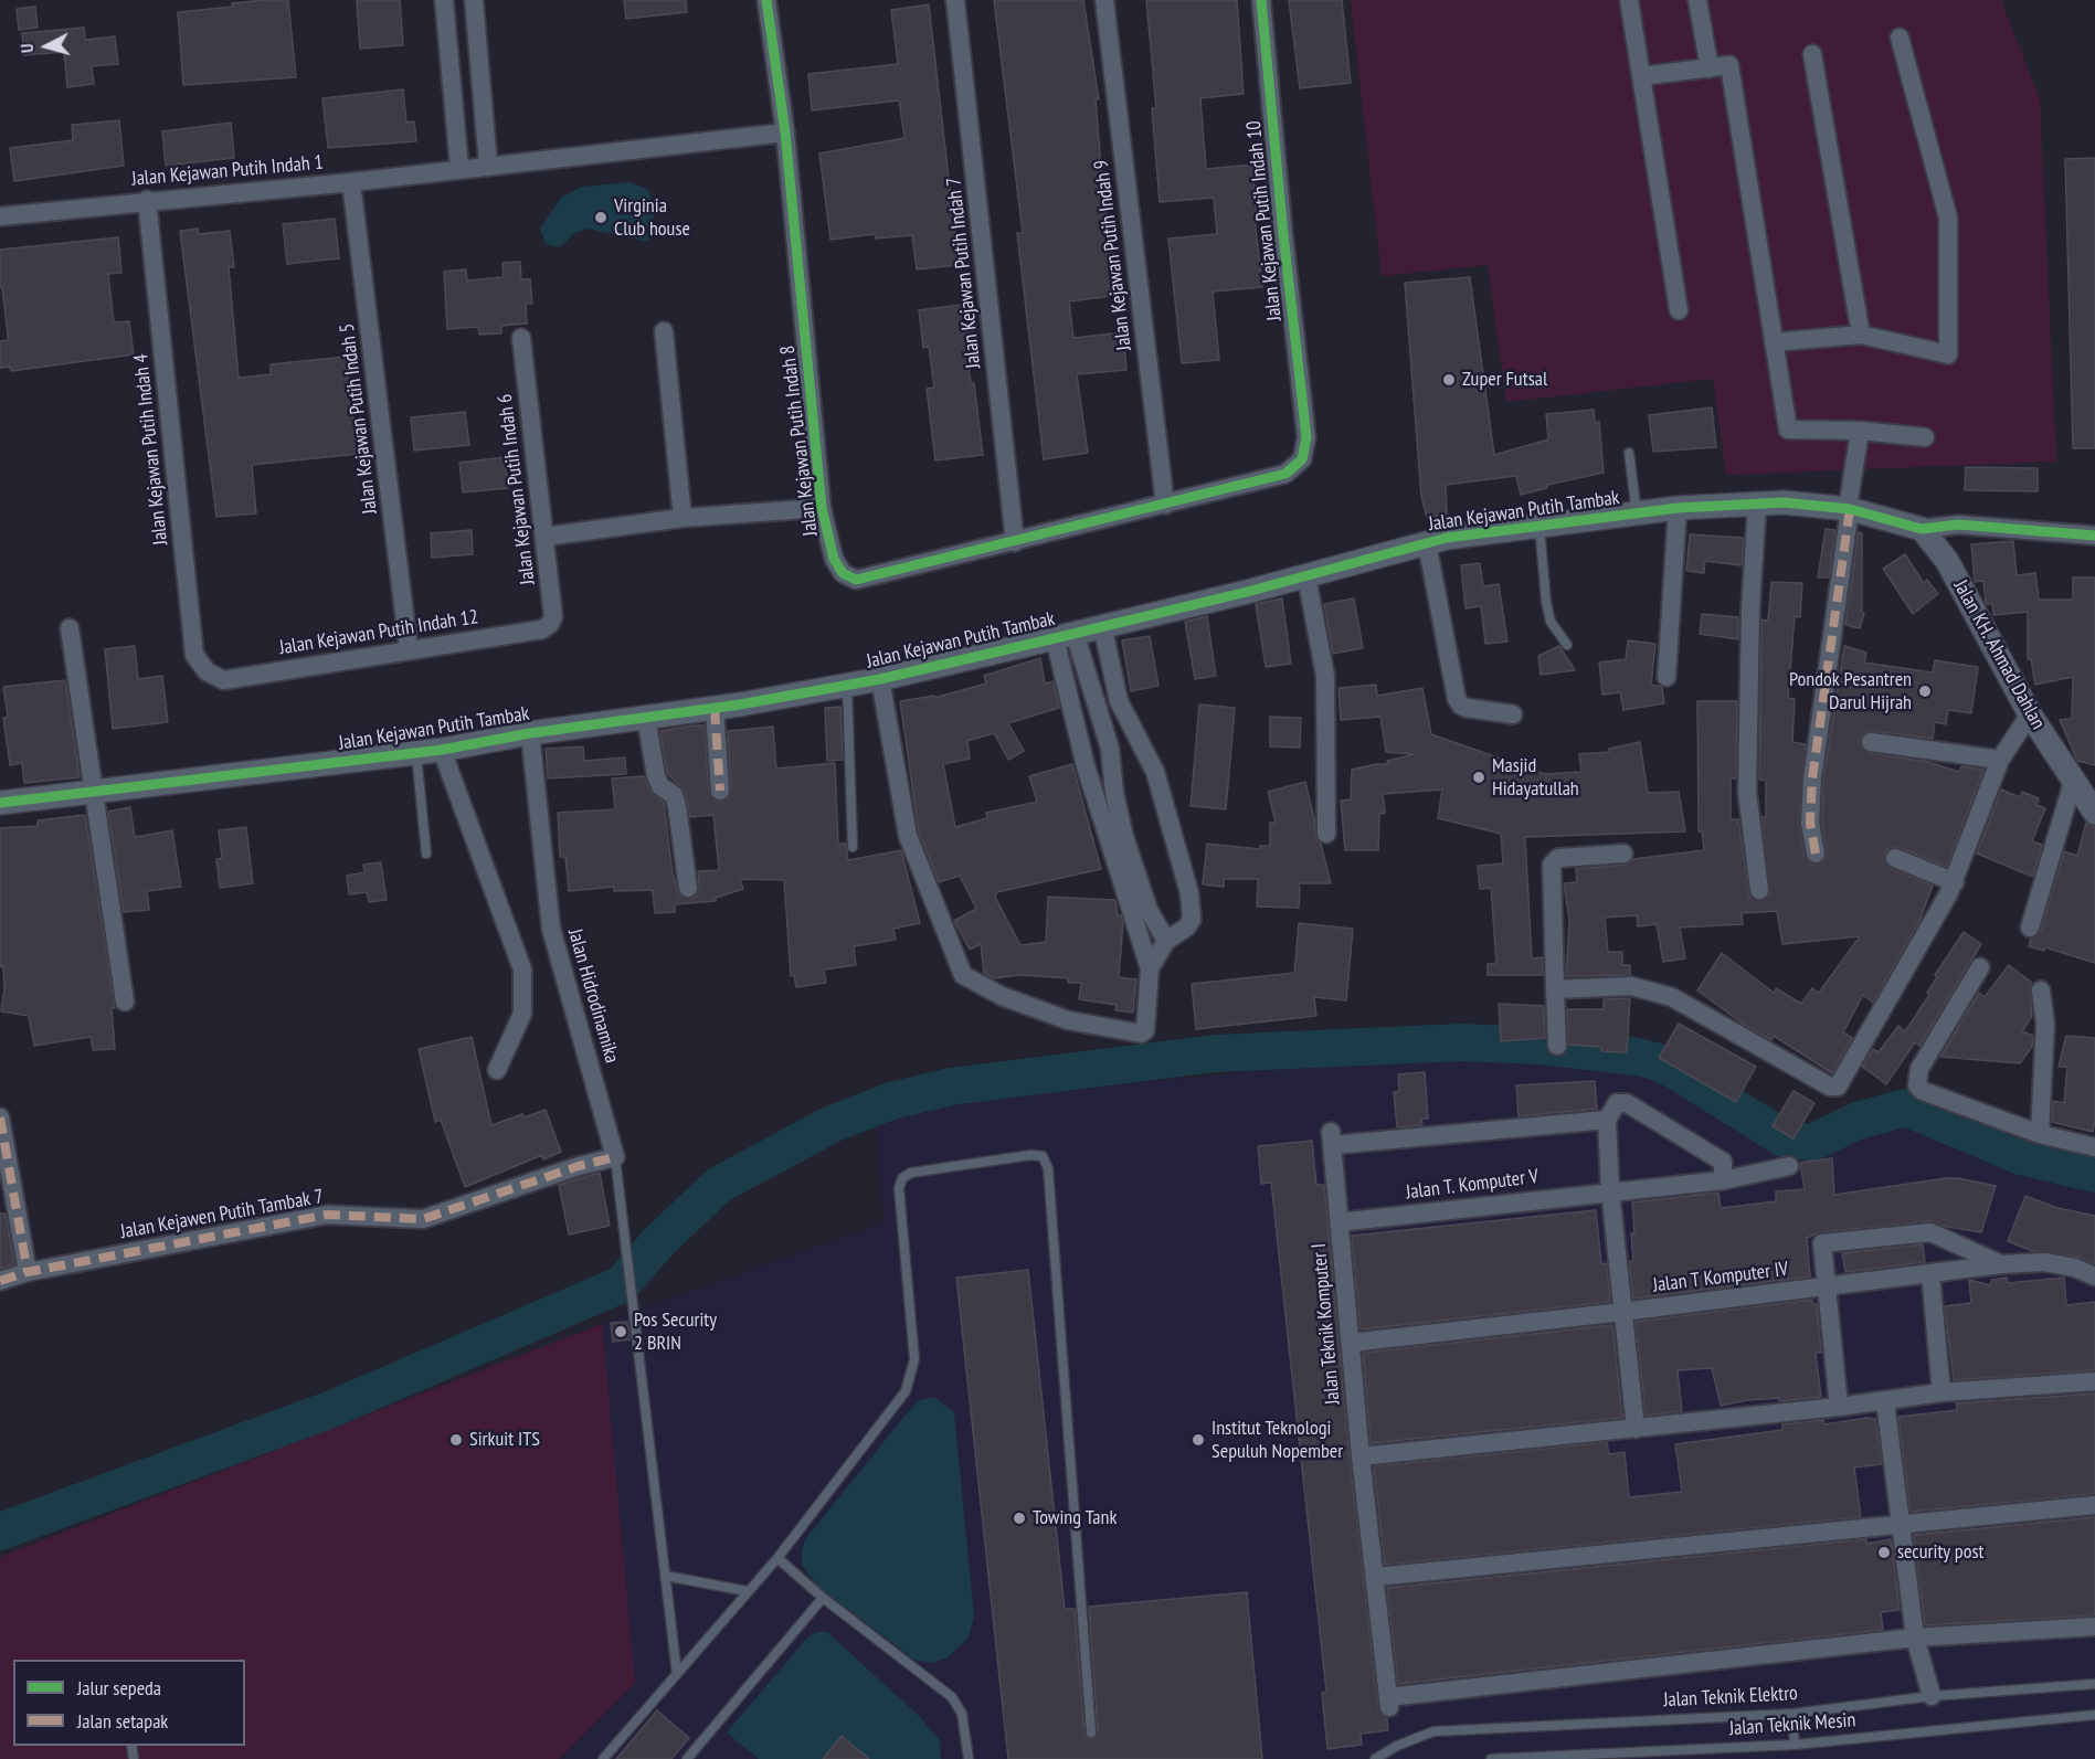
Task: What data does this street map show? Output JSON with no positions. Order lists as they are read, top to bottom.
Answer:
{
  "streets": {
    "street": [
      "Jalan Kejawan Putih Indah 1",
      "Jalan Kejawan Putih Indah 10",
      "Jalan Kejawan Putih Indah 9",
      "Jalan Kejawan Putih Indah 7",
      "Jalan Kejawan Putih Indah 5",
      "Jalan Kejawan Putih Indah 8",
      "Jalan Kejawan Putih Indah 4",
      "Jalan Kejawan Putih Indah 6",
      "Jalan Kejawan Putih Tambak",
      "Jalan Kejawan Putih Indah 12",
      "Jalan KH. Ahmad Dahlan",
      "Jalan Hidrodinamika",
      "Jalan T. Komputer V",
      "Jalan Kejawen Putih Tambak 7",
      "Jalan T Komputer IV",
      "Jalan Teknik Komputer I"
    ],
    "lane": ["Jalan Teknik Elektro", "Jalan Teknik Mesin"]
  },
  "crossings": [
    ["Jalan Kejawan Putih Indah 1", "Jalan Kejawan Putih Indah 5"],
    ["Jalan Kejawan Putih Indah 1", "Jalan Kejawan Putih Indah 8"],
    ["Jalan Kejawan Putih Indah 1", "Jalan Kejawan Putih Indah 4"],
    ["Jalan Kejawan Putih Indah 10", "Jalan Kejawan Putih Indah 8"],
    ["Jalan Kejawan Putih Indah 9", "Jalan Kejawan Putih Indah 8"],
    ["Jalan Kejawan Putih Indah 7", "Jalan Kejawan Putih Indah 8"],
    ["Jalan Kejawan Putih Indah 5", "Jalan Kejawan Putih Indah 12"],
    ["Jalan Kejawan Putih Indah 4", "Jalan Kejawan Putih Indah 12"],
    ["Jalan Kejawan Putih Indah 6", "Jalan Kejawan Putih Indah 12"],
    ["Jalan Kejawan Putih Tambak", "Jalan KH. Ahmad Dahlan"],
    ["Jalan Kejawan Putih Tambak", "Jalan Hidrodinamika"],
    ["Jalan Hidrodinamika", "Jalan Kejawen Putih Tambak 7"],
    ["Jalan T. Komputer V", "Jalan Teknik Komputer I"],
    ["Jalan T Komputer IV", "Jalan Teknik Komputer I"]
  ],
  "places": [
    "Virginia Club house",
    "Zuper Futsal",
    "Pondok Pesantren Darul Hijrah",
    "Masjid Hidayatullah",
    "Pos Security 2 BRIN",
    "Sirkuit ITS",
    "Institut Teknologi Sepuluh Nopember",
    "Towing Tank",
    "security post"
  ],
  "legend": ["Jalur sepeda", "Jalan setapak"],
  "north": "left"
}
